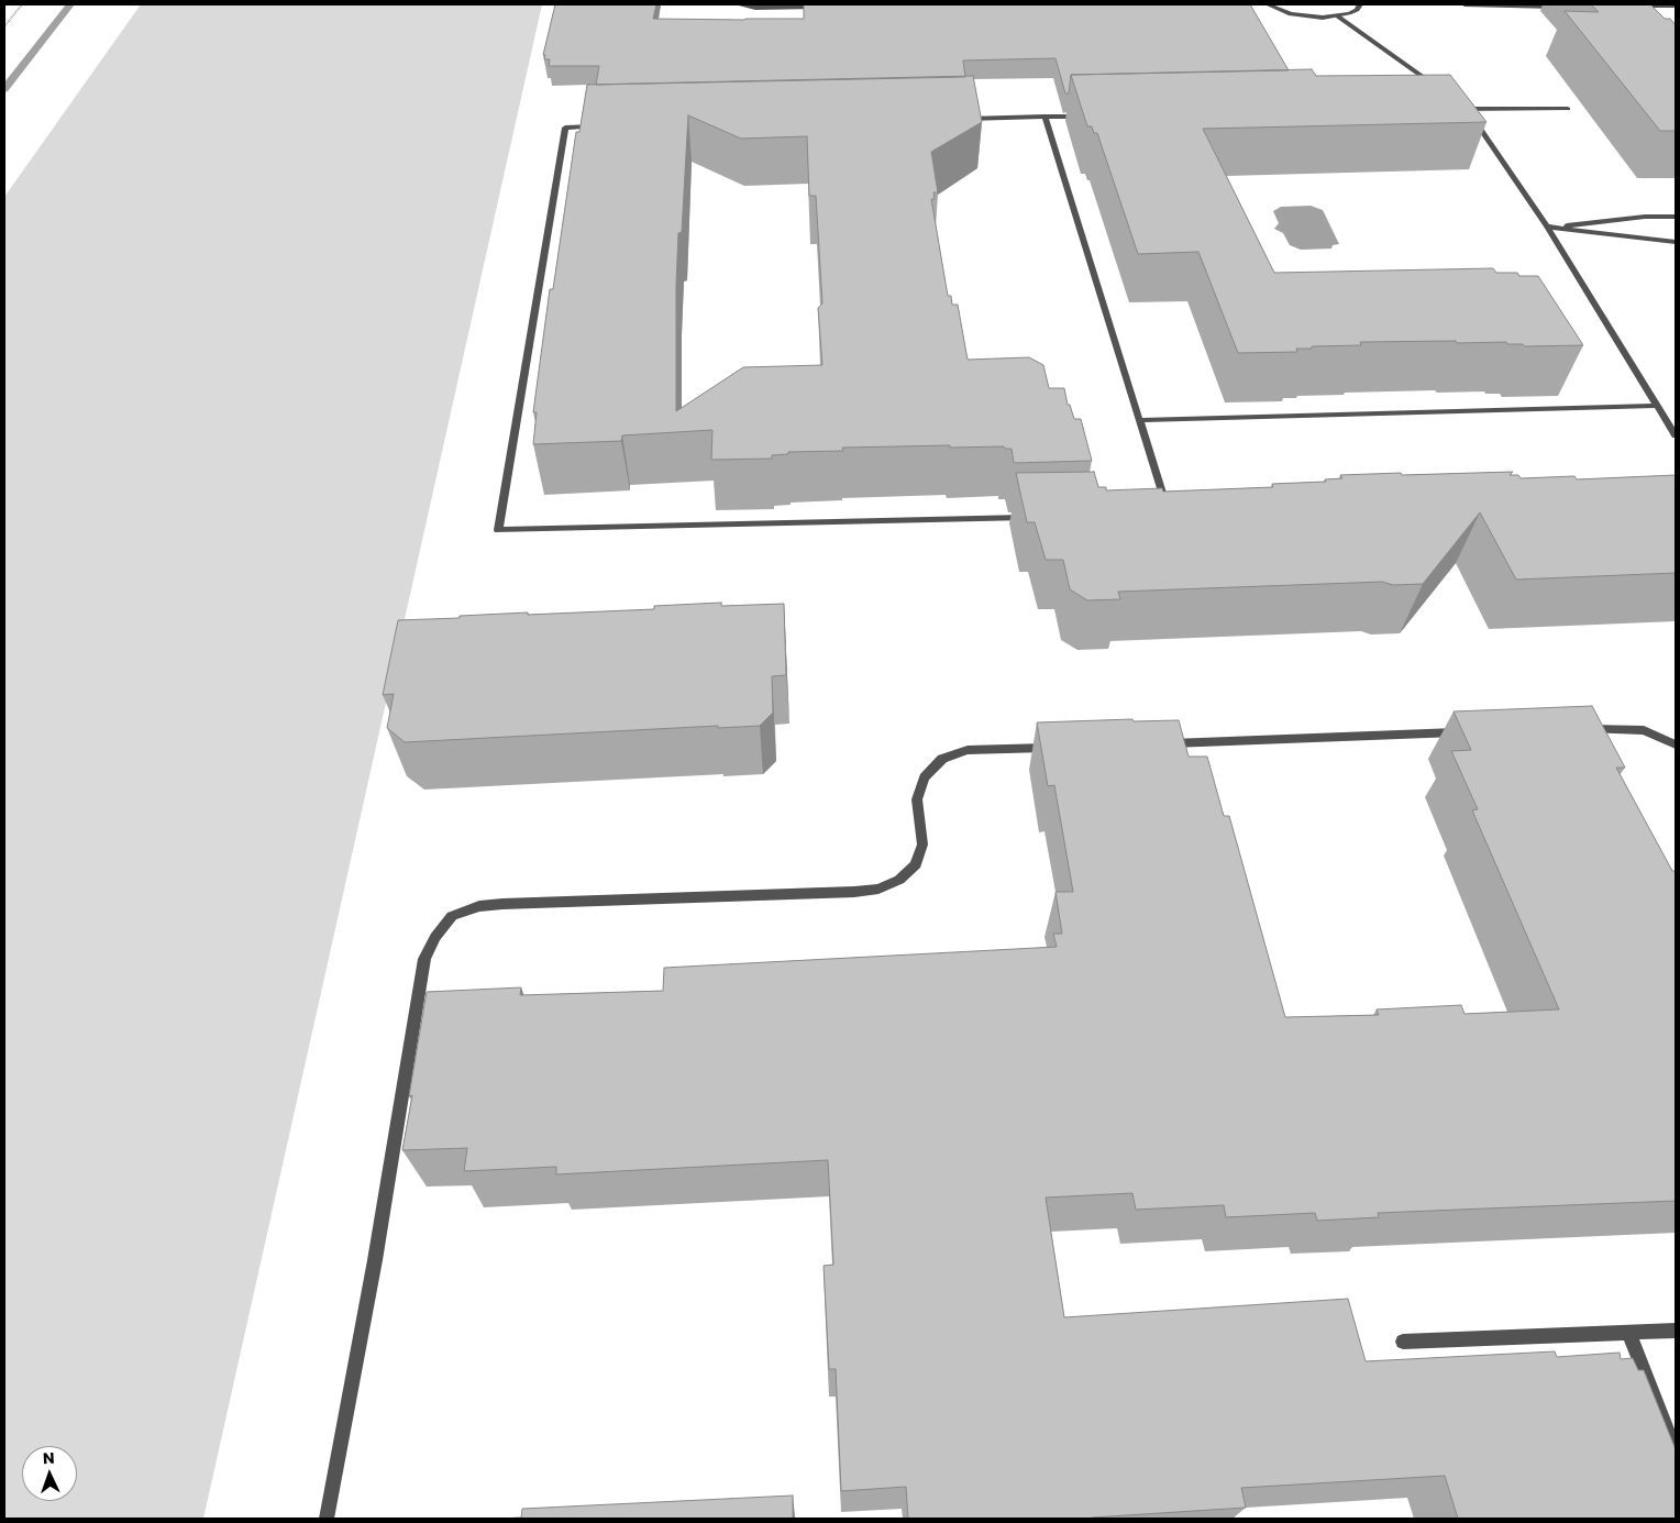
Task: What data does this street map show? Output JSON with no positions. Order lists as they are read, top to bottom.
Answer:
{
  "north": "top"
}
